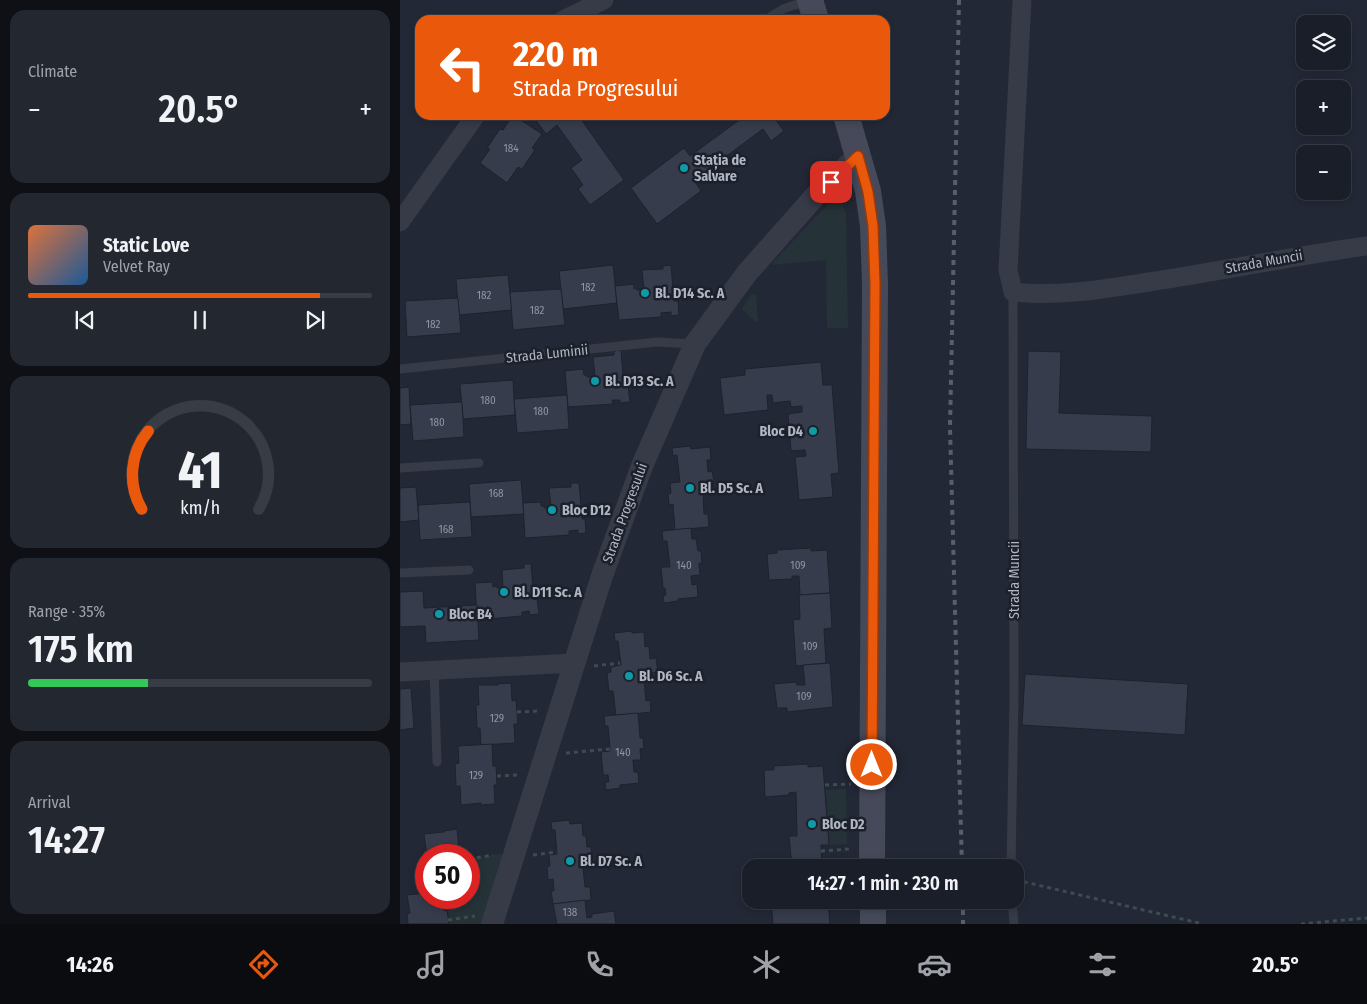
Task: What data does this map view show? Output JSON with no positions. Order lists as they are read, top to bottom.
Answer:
{
  "streets": {
    "street": ["Strada Muncii", "Strada Progresului"],
    "lane": ["Strada Luminii"]
  },
  "crossings": [
    ["Strada Luminii", "Strada Progresului"]
  ],
  "places": [
    "Stația de Salvare",
    "Bl. D14 Sc. A",
    "Bl. D13 Sc. A",
    "Bloc D4",
    "Bl. D5 Sc. A",
    "Bloc D12",
    "Bl. D11 Sc. A",
    "Bloc B4",
    "Bl. D6 Sc. A",
    "Bloc D2",
    "Bl. D7 Sc. A"
  ],
  "house_numbers": [
    "184",
    "182",
    "182",
    "182",
    "182",
    "180",
    "180",
    "180",
    "168",
    "168",
    "140",
    "109",
    "109",
    "109",
    "129",
    "140",
    "129",
    "138"
  ],
  "page": {
    "tile": [
      "Climate",
      ["Range · 35%", "175 km"],
      ["Arrival", "14:27"]
    ],
    "map_buttons": ["+", "−"],
    "turn": ["220 m", "Strada Progresului"],
    "heat": ["−", "20.5°", "+"],
    "song": ["Static Love", "Velvet Ray"],
    "limit": "50",
    "trip": "14:27 · 1 min · 230 m",
    "tabs": ["14:26", "20.5°"],
    "gauge": ["41", "km/h"]
  }
}
